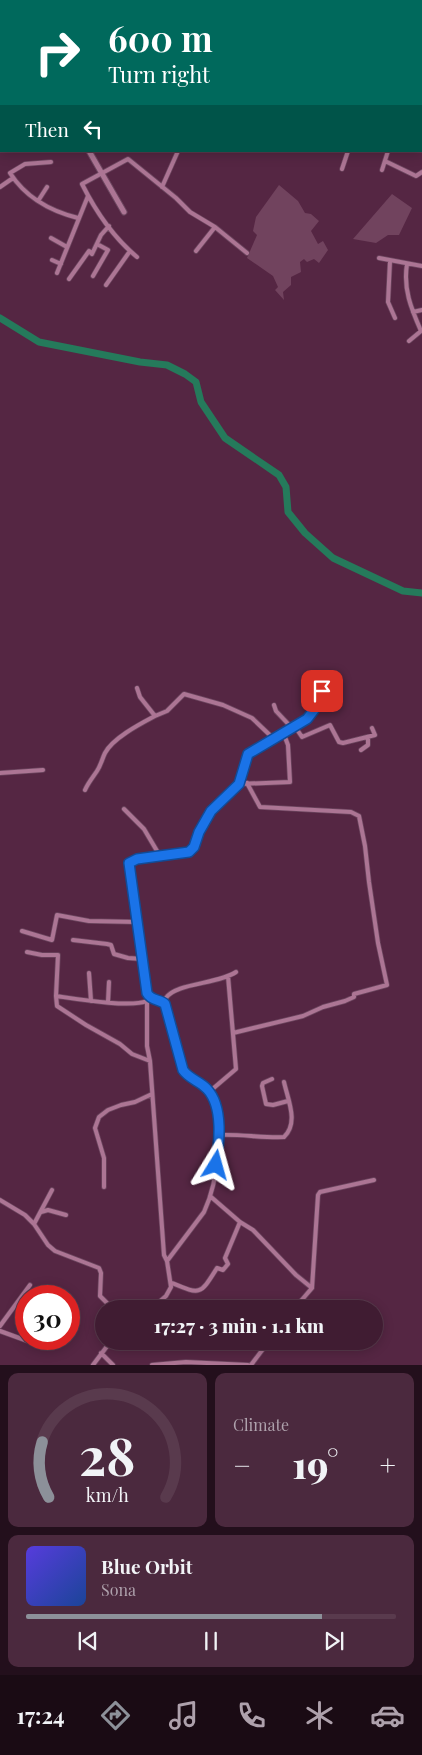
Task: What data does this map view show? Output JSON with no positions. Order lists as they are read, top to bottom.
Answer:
{
  "page": {
    "turn": ["600 m", "Turn right"],
    "then": "Then",
    "limit": "30",
    "trip": "17:27 · 3 min · 1.1 km",
    "tile": "Climate",
    "heat": ["−", "19°", "+"],
    "song": ["Blue Orbit", "Sona"],
    "tabs": "17:24",
    "gauge": ["28", "km/h"]
  }
}
